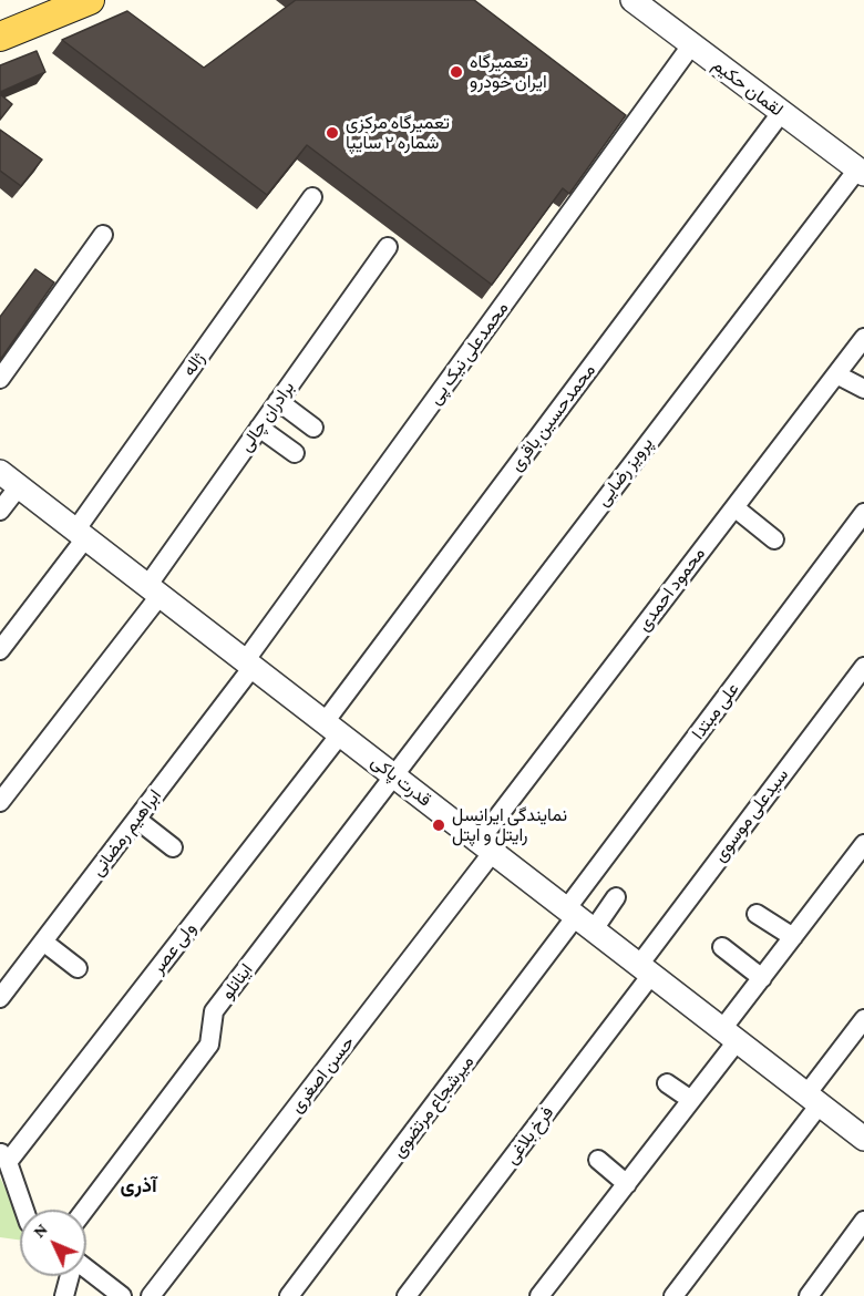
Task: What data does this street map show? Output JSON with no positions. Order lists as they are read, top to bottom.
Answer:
{
  "streets": {
    "street": [
      "لقمان حکیم",
      "محمدعلی نیک پی",
      "ژاله",
      "برادران چالی",
      "محمدحسین باقری",
      "پرویز رضایی",
      "محمود احمدی",
      "علی مبتدا",
      "قدرت پاکی",
      "سیدعلی موسوی",
      "ابراهیم رمضانی",
      "ولی عصر",
      "اینانلو",
      "حسن اصغری",
      "میرشجاع مرتضوی",
      "فرخ بلاغی"
    ]
  },
  "crossings": [
    ["لقمان حکیم", "محمدعلی نیک پی"],
    ["لقمان حکیم", "محمدحسین باقری"],
    ["لقمان حکیم", "پرویز رضایی"],
    ["محمدعلی نیک پی", "قدرت پاکی"],
    ["محمدعلی نیک پی", "ابراهیم رمضانی"],
    ["ژاله", "قدرت پاکی"],
    ["برادران چالی", "قدرت پاکی"],
    ["محمدحسین باقری", "قدرت پاکی"],
    ["محمدحسین باقری", "ولی عصر"],
    ["پرویز رضایی", "قدرت پاکی"],
    ["پرویز رضایی", "اینانلو"],
    ["محمود احمدی", "قدرت پاکی"],
    ["محمود احمدی", "حسن اصغری"],
    ["علی مبتدا", "قدرت پاکی"],
    ["علی مبتدا", "میرشجاع مرتضوی"],
    ["قدرت پاکی", "سیدعلی موسوی"],
    ["قدرت پاکی", "ابراهیم رمضانی"],
    ["قدرت پاکی", "ولی عصر"],
    ["قدرت پاکی", "اینانلو"],
    ["قدرت پاکی", "حسن اصغری"],
    ["قدرت پاکی", "میرشجاع مرتضوی"],
    ["قدرت پاکی", "فرخ بلاغی"],
    ["سیدعلی موسوی", "فرخ بلاغی"]
  ],
  "districts": ["آذری"],
  "places": ["تعمیرگاه ایران خودرو", "تعمیرگاه مرکزی شماره ۲ سایپا", "نمایندگی ایرانسل رایتل و اپتل"],
  "north": "top left"
}
